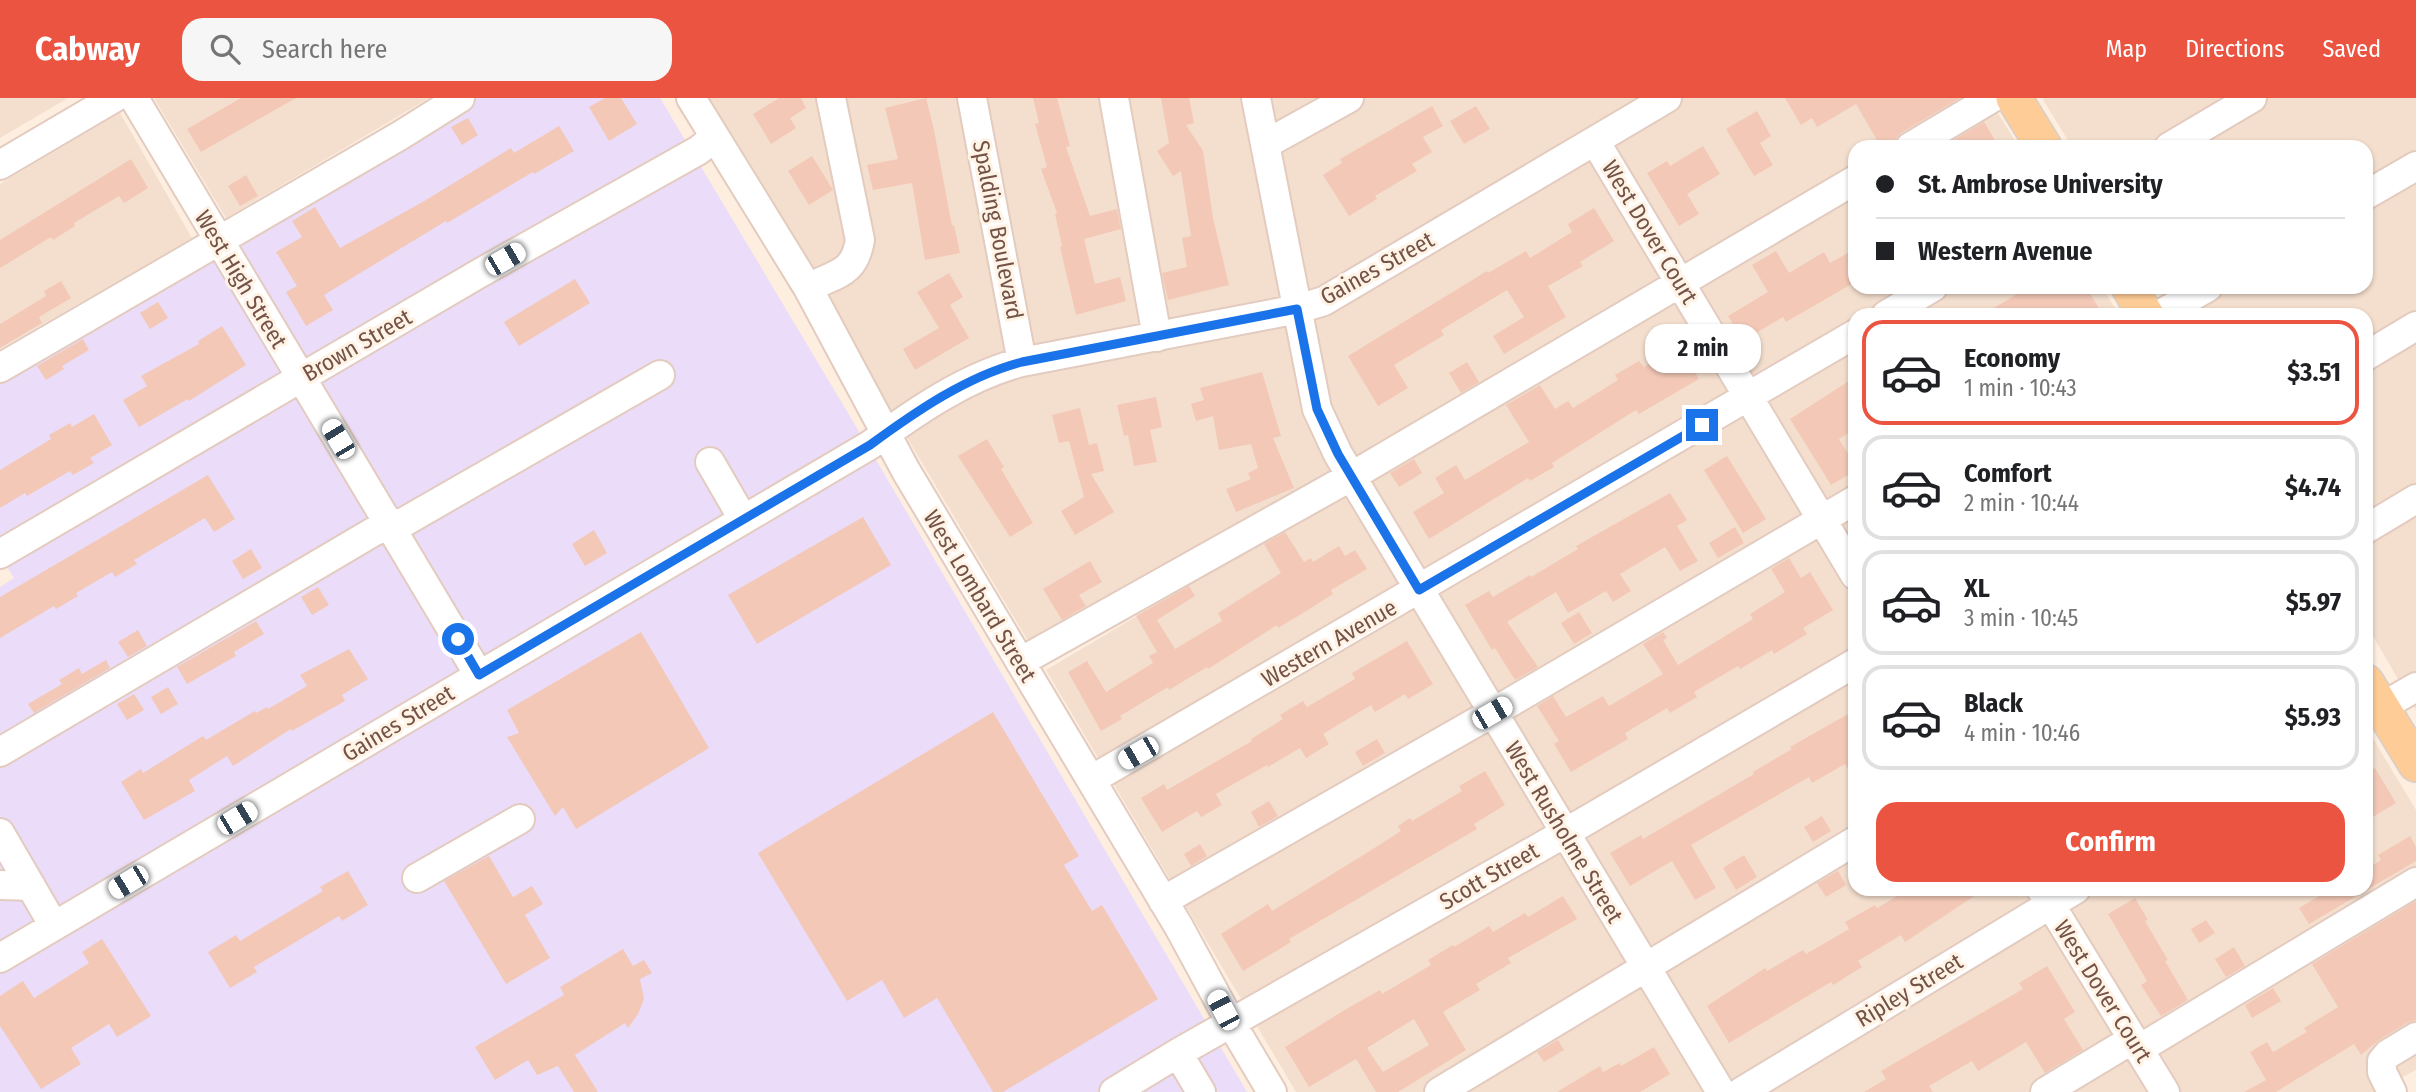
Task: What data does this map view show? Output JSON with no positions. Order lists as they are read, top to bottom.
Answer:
{
  "streets": {
    "street": [
      "Spalding Boulevard",
      "West Dover Court",
      "Gaines Street",
      "West High Street",
      "Brown Street",
      "West Lombard Street",
      "Western Avenue",
      "West Rusholme Street",
      "Scott Street",
      "Ripley Street"
    ]
  },
  "crossings": [
    ["Spalding Boulevard", "Gaines Street"],
    ["West Dover Court", "Gaines Street"],
    ["West Dover Court", "Western Avenue"],
    ["West Dover Court", "Ripley Street"],
    ["Gaines Street", "West High Street"],
    ["Gaines Street", "West Lombard Street"],
    ["Gaines Street", "West Rusholme Street"],
    ["West High Street", "Brown Street"],
    ["Brown Street", "West Lombard Street"],
    ["West Lombard Street", "Western Avenue"],
    ["West Lombard Street", "Scott Street"],
    ["Western Avenue", "West Rusholme Street"],
    ["West Rusholme Street", "Scott Street"]
  ],
  "page": {
    "header": "Cabway",
    "search": "Search here",
    "nav": ["Map", "Directions", "Saved"],
    "banner": ["St. Ambrose University", "Western Avenue"],
    "list": [
      {
        "name": "Economy",
        "note": "1 min · 10:43",
        "value": "$3.51"
      },
      {
        "name": "Comfort",
        "note": "2 min · 10:44",
        "value": "$4.74"
      },
      {
        "name": "XL",
        "note": "3 min · 10:45",
        "value": "$5.97"
      },
      {
        "name": "Black",
        "note": "4 min · 10:46",
        "value": "$5.93"
      }
    ],
    "bubble": "2 min",
    "buttons": "Confirm"
  }
}
